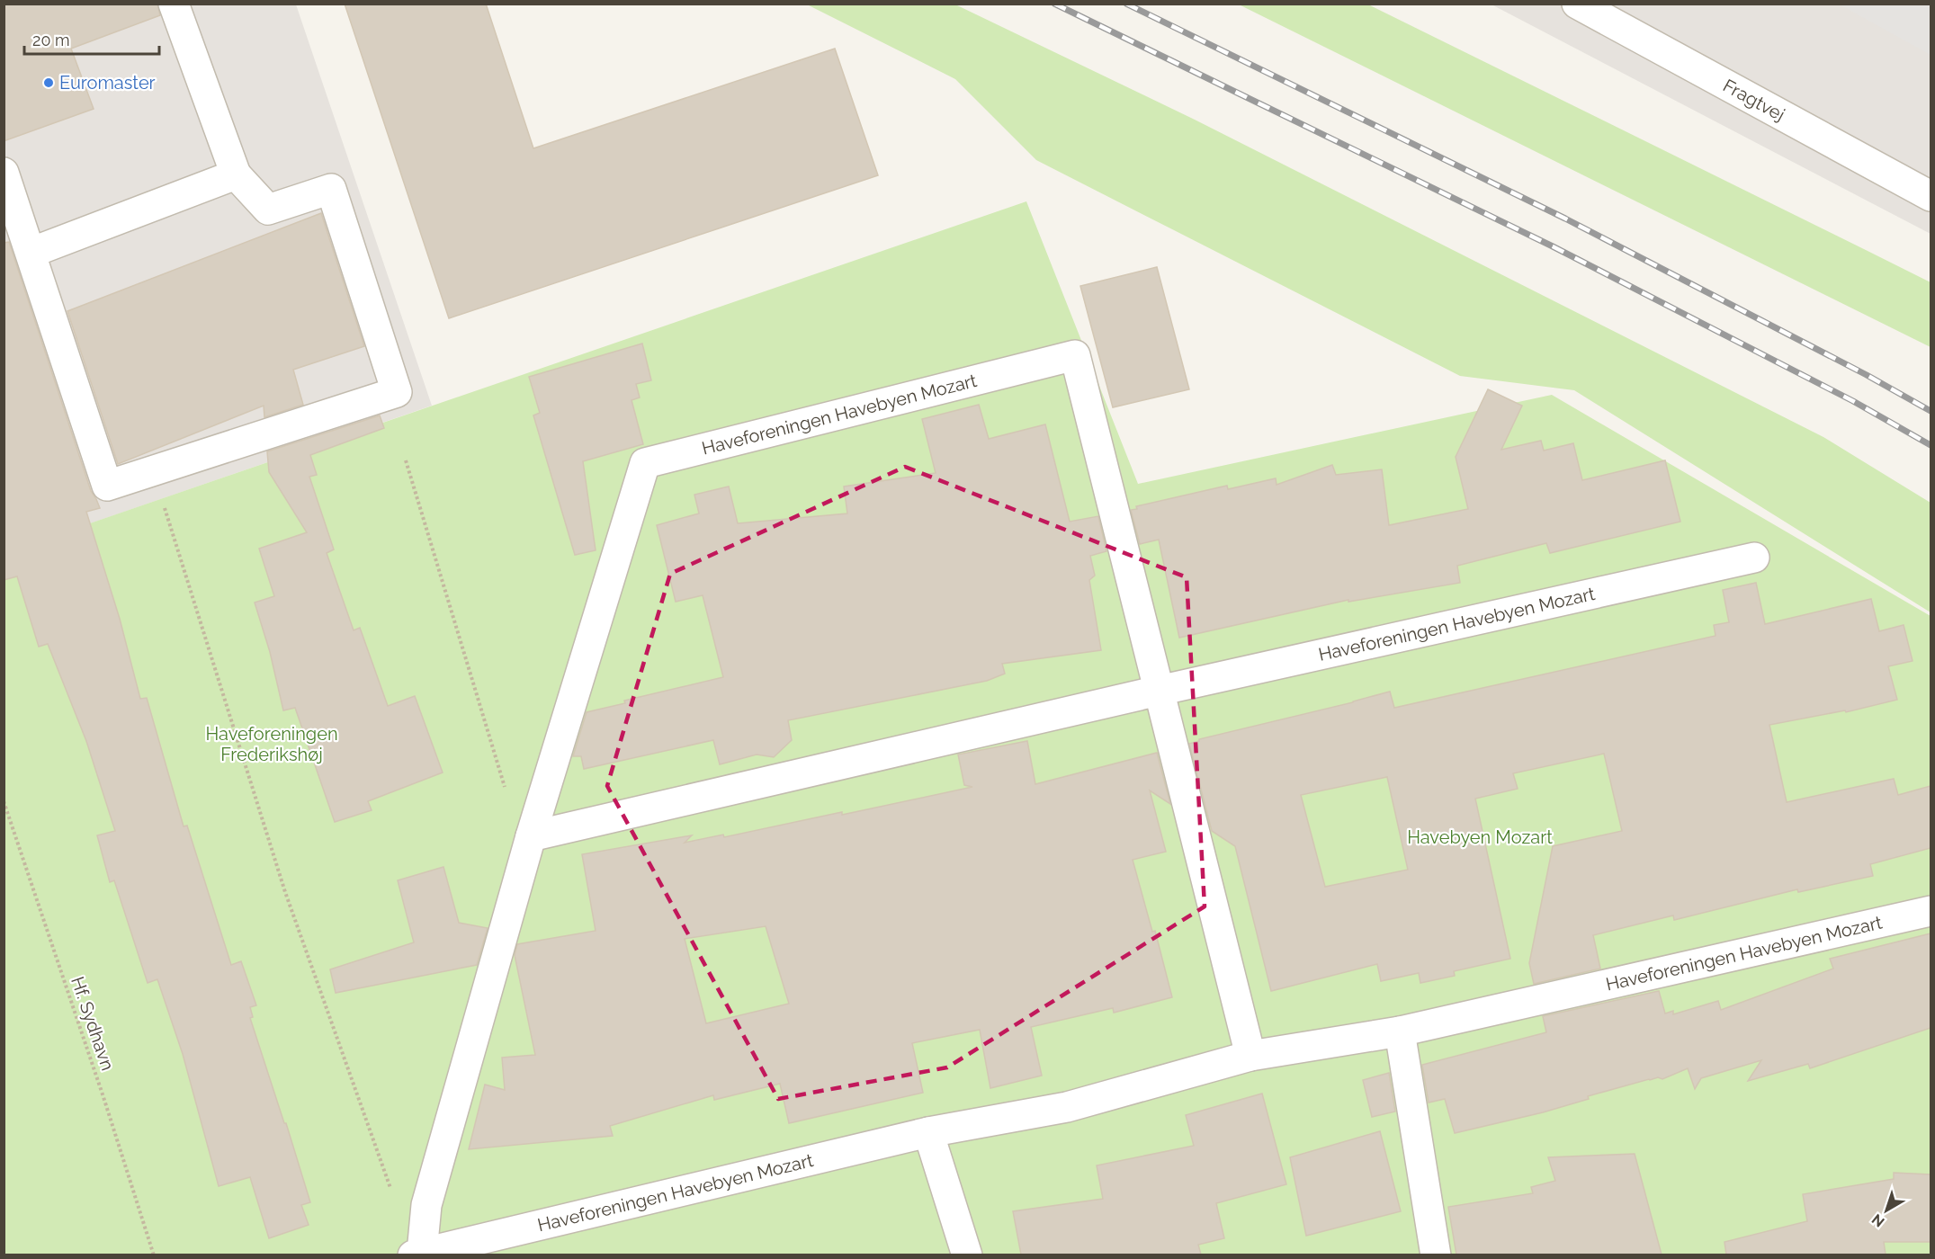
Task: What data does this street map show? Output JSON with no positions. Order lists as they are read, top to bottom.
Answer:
{
  "streets": {
    "street": ["Fragtvej", "Haveforeningen Havebyen Mozart"],
    "path": ["Hf. Sydhavn"]
  },
  "parks": ["Haveforeningen Frederikshøj", "Havebyen Mozart"],
  "places": ["Euromaster"],
  "scale_bar": "20 m",
  "north": "bottom left"
}
